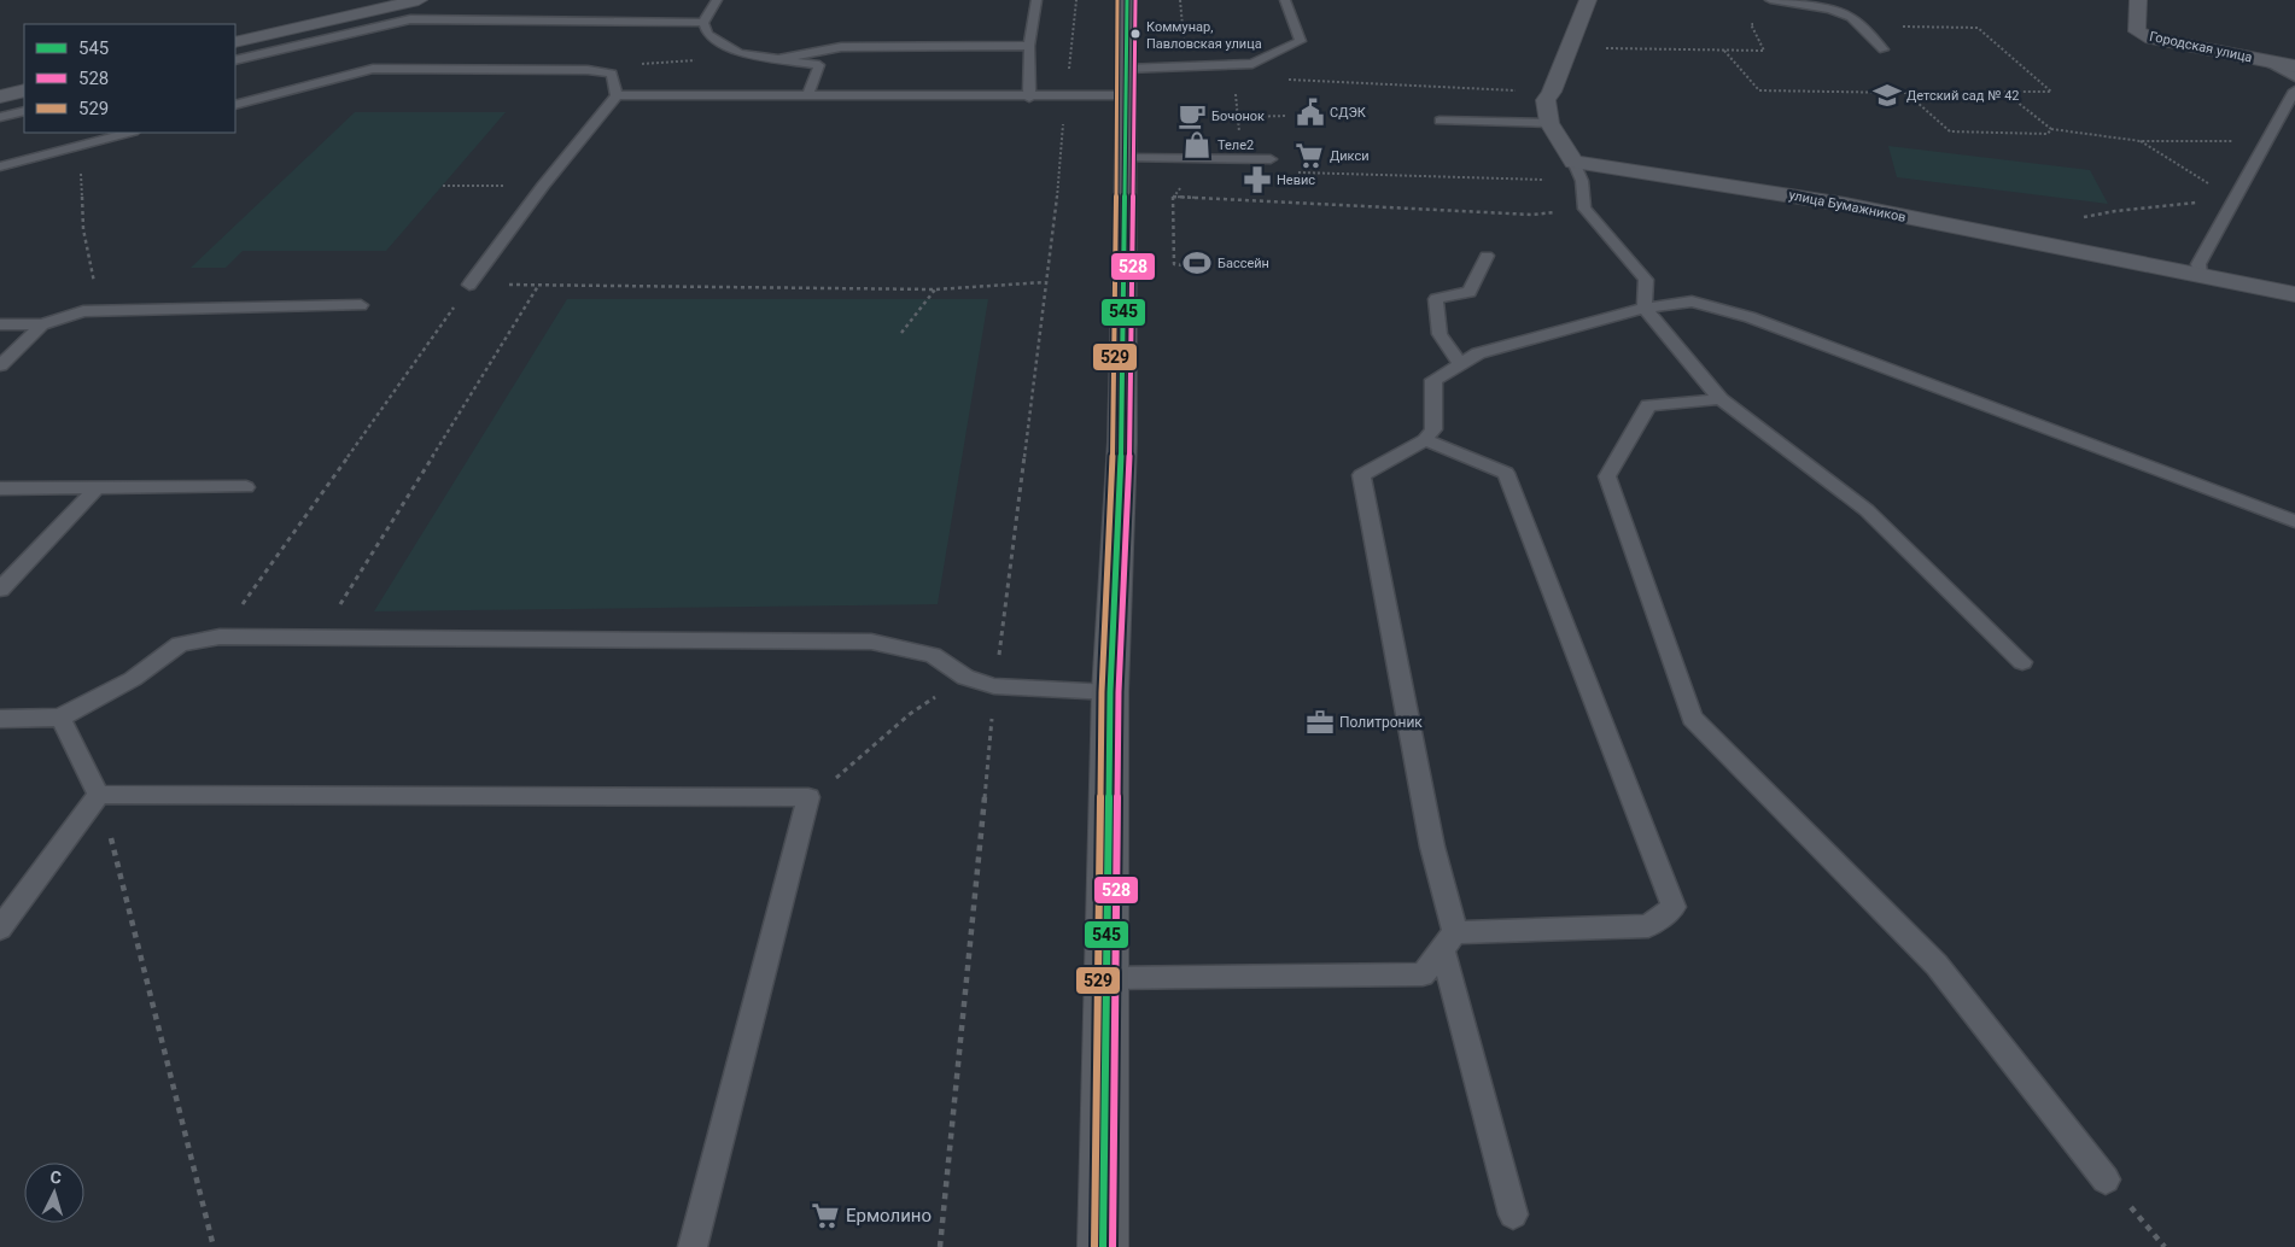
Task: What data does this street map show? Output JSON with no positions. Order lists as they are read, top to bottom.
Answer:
{
  "streets": {
    "street": ["Городская улица", "улица Бумажников"]
  },
  "places": {
    "other": ["Коммунар, Павловская улица"],
    "school or university": ["Детский сад № 42"],
    "public building": ["СДЭК"],
    "cafe": ["Бочонок"],
    "shop": ["Теле2"],
    "supermarket": ["Дикси", "Ермолино"],
    "pharmacy": ["Невис"],
    "sports": ["Бассейн"],
    "office": ["Политроник"]
  },
  "lines": ["transit line 545", "transit line 528", "transit line 529"],
  "legend": ["545", "528", "529"],
  "north": "top"
}
